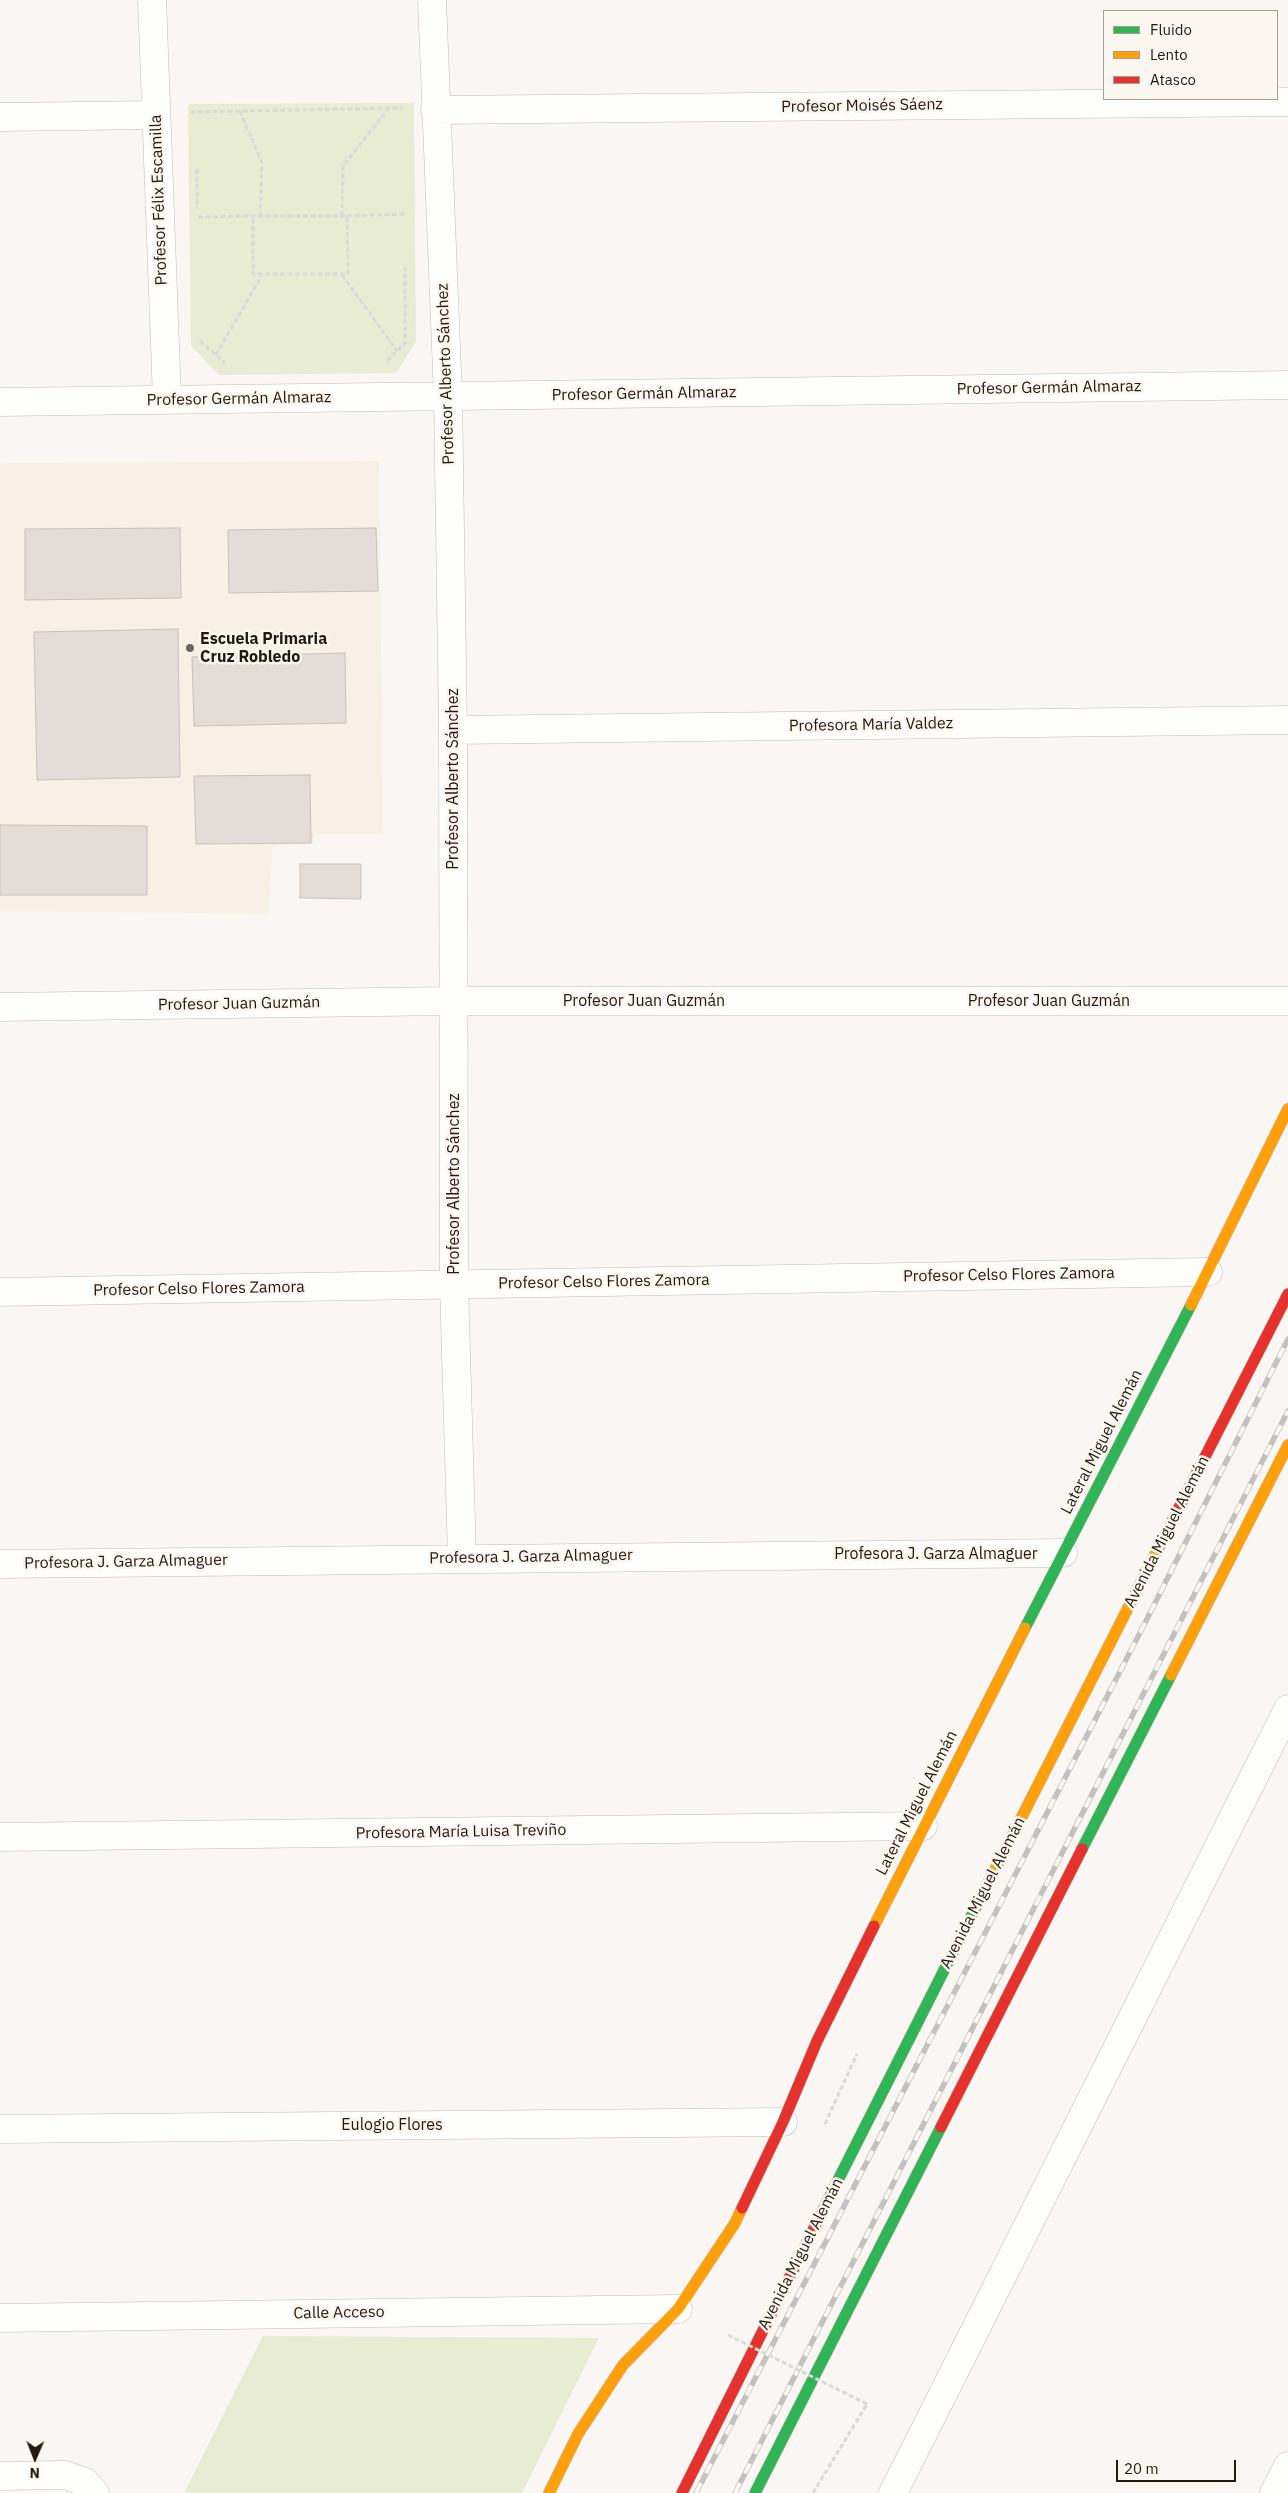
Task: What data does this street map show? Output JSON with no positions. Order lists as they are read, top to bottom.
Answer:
{
  "streets": {
    "main road": ["Lateral Miguel Alemán", "Avenida Miguel Alemán"],
    "street": [
      "Profesor Moisés Sáenz",
      "Profesor Félix Escamilla",
      "Profesor Alberto Sánchez",
      "Profesor Germán Almaraz",
      "Profesora María Valdez",
      "Profesor Juan Guzmán",
      "Profesor Celso Flores Zamora",
      "Profesora J. Garza Almaguer",
      "Profesora María Luisa Treviño",
      "Eulogio Flores",
      "Calle Acceso"
    ]
  },
  "crossings": [
    ["Profesor Moisés Sáenz", "Profesor Alberto Sánchez"],
    ["Profesor Félix Escamilla", "Profesor Germán Almaraz"],
    ["Profesor Alberto Sánchez", "Profesor Germán Almaraz"],
    ["Profesor Alberto Sánchez", "Profesora María Valdez"],
    ["Profesor Alberto Sánchez", "Profesor Juan Guzmán"],
    ["Profesor Alberto Sánchez", "Profesor Celso Flores Zamora"],
    ["Profesor Alberto Sánchez", "Profesora J. Garza Almaguer"],
    ["Profesor Celso Flores Zamora", "Lateral Miguel Alemán"],
    ["Lateral Miguel Alemán", "Profesora J. Garza Almaguer"],
    ["Lateral Miguel Alemán", "Profesora María Luisa Treviño"],
    ["Lateral Miguel Alemán", "Eulogio Flores"],
    ["Lateral Miguel Alemán", "Calle Acceso"]
  ],
  "places": ["Escuela Primaria Cruz Robledo"],
  "legend": ["Fluido", "Lento", "Atasco"],
  "scale_bar": "20 m",
  "north": "bottom"
}
